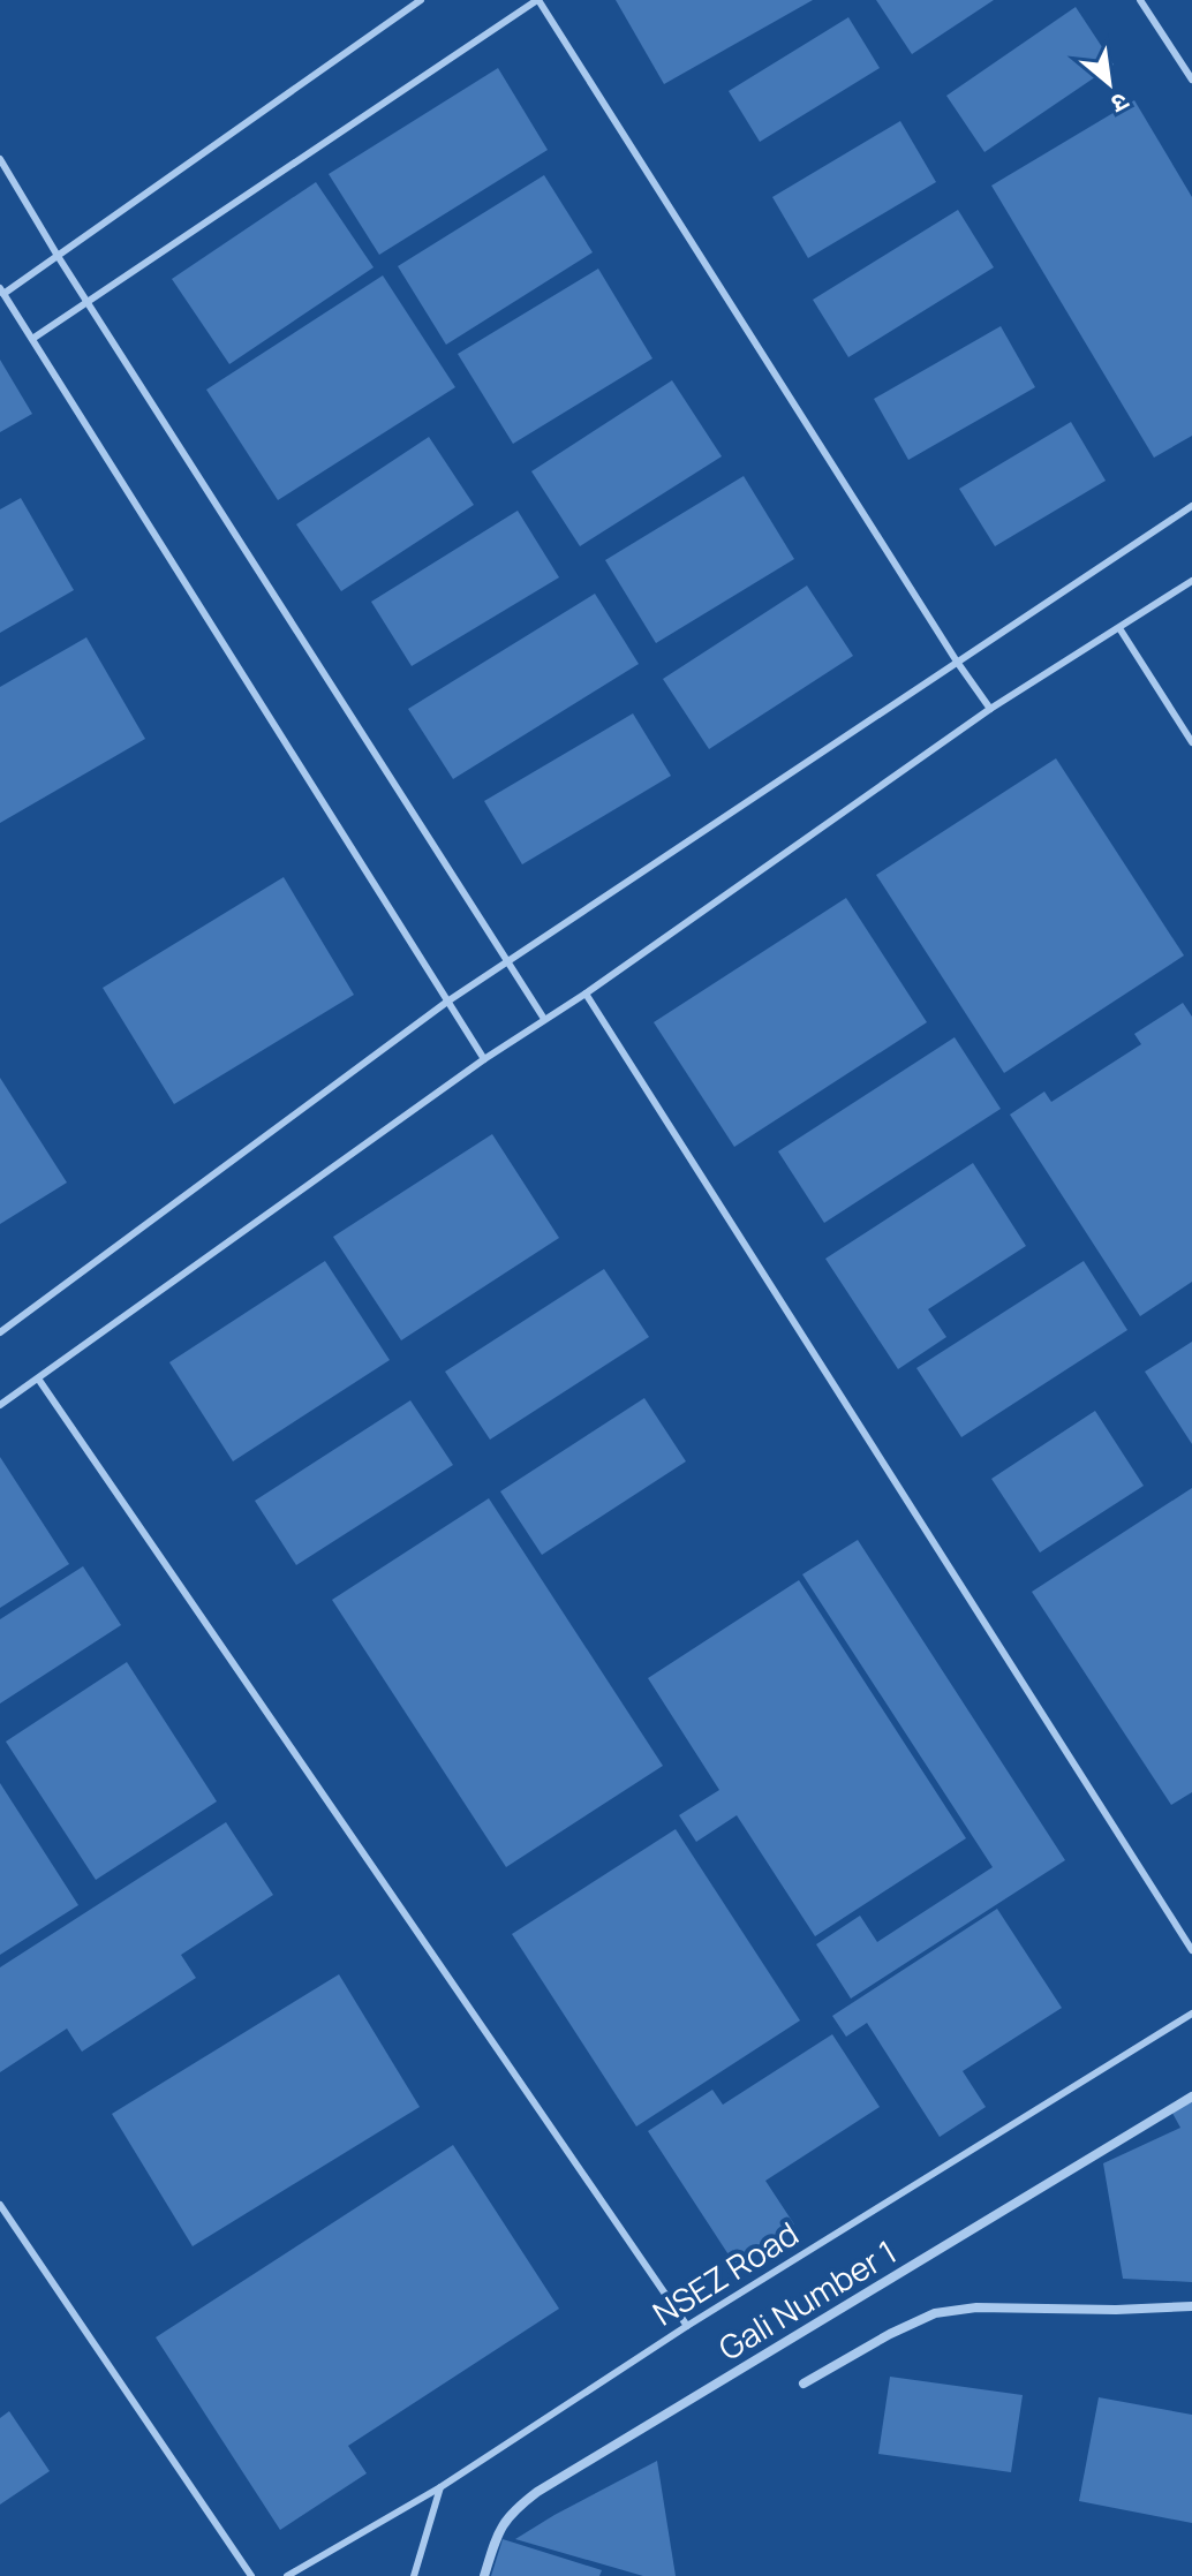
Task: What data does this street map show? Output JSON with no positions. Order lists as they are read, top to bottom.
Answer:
{
  "streets": {
    "street": ["Gali Number 1"],
    "lane": ["NSEZ Road"]
  },
  "north": "bottom right"
}
